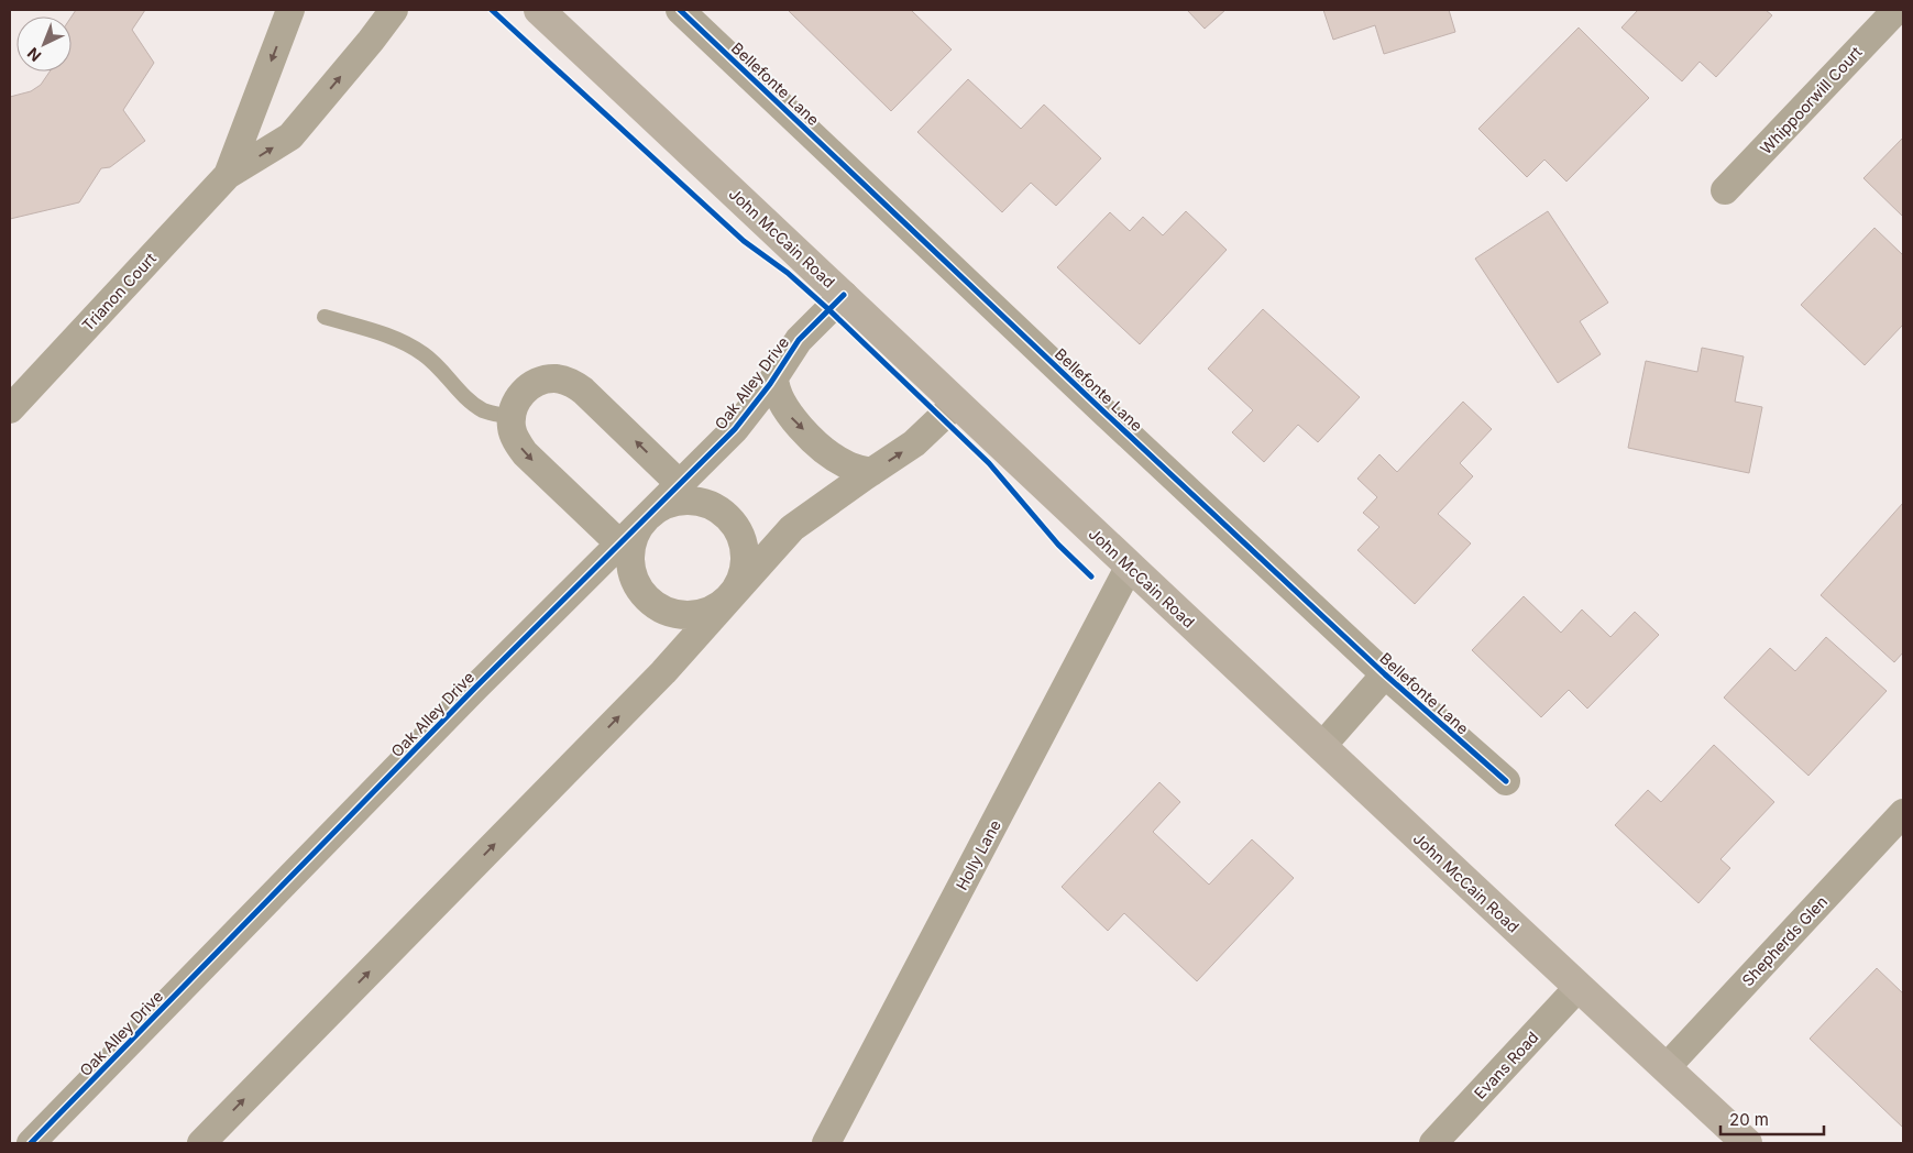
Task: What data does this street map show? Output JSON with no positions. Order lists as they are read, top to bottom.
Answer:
{
  "streets": {
    "main road": ["John McCain Road"],
    "street": [
      "Bellefonte Lane",
      "Whippoorwill Court",
      "Trianon Court",
      "Oak Alley Drive",
      "Holly Lane",
      "Shepherds Glen",
      "Evans Road"
    ]
  },
  "crossings": [
    ["John McCain Road", "Oak Alley Drive"],
    ["John McCain Road", "Holly Lane"],
    ["John McCain Road", "Shepherds Glen"],
    ["John McCain Road", "Evans Road"]
  ],
  "scale_bar": "20 m",
  "north": "bottom left"
}
